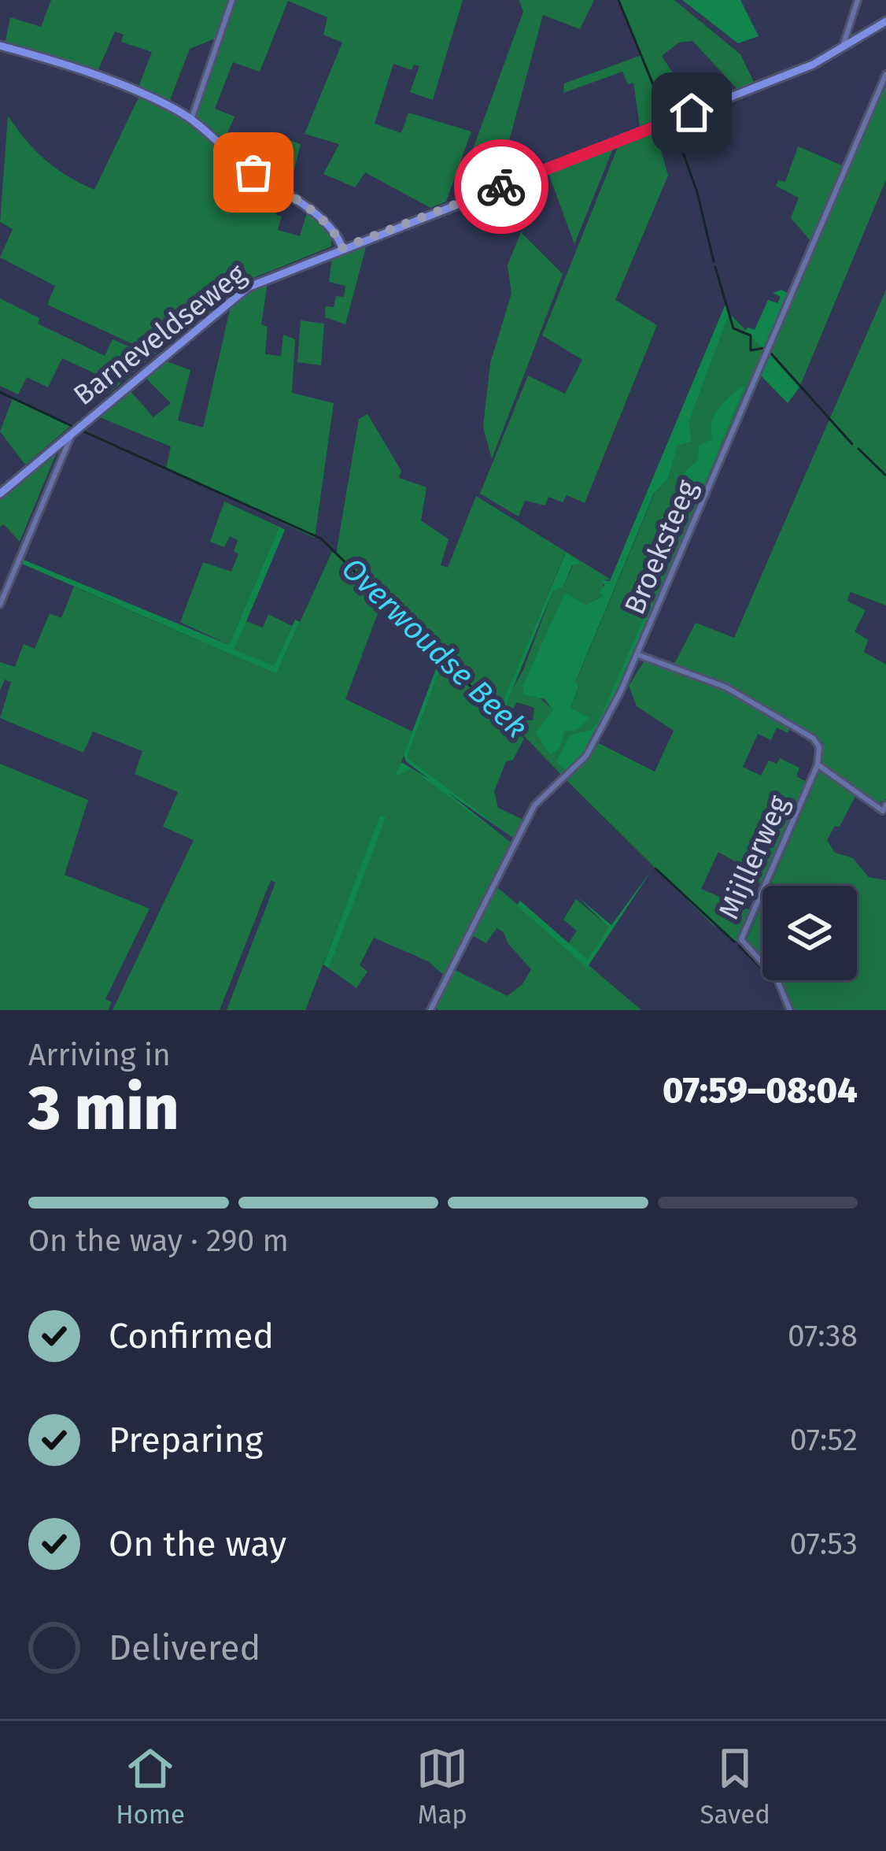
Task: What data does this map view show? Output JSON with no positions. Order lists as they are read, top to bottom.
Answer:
{
  "streets": {
    "main road": ["Barneveldseweg"],
    "street": ["Broeksteeg", "Mijllerweg"]
  },
  "water": ["Overwoudse Beek"],
  "page": {
    "heading": ["3 min", "Arriving in", "07:59–08:04"],
    "bar": "On the way · 290 m",
    "list": [
      ["Confirmed", "07:38"],
      ["Preparing", "07:52"],
      ["On the way", "07:53"],
      "Delivered"
    ],
    "tabs": ["Home", "Map", "Saved"]
  }
}
